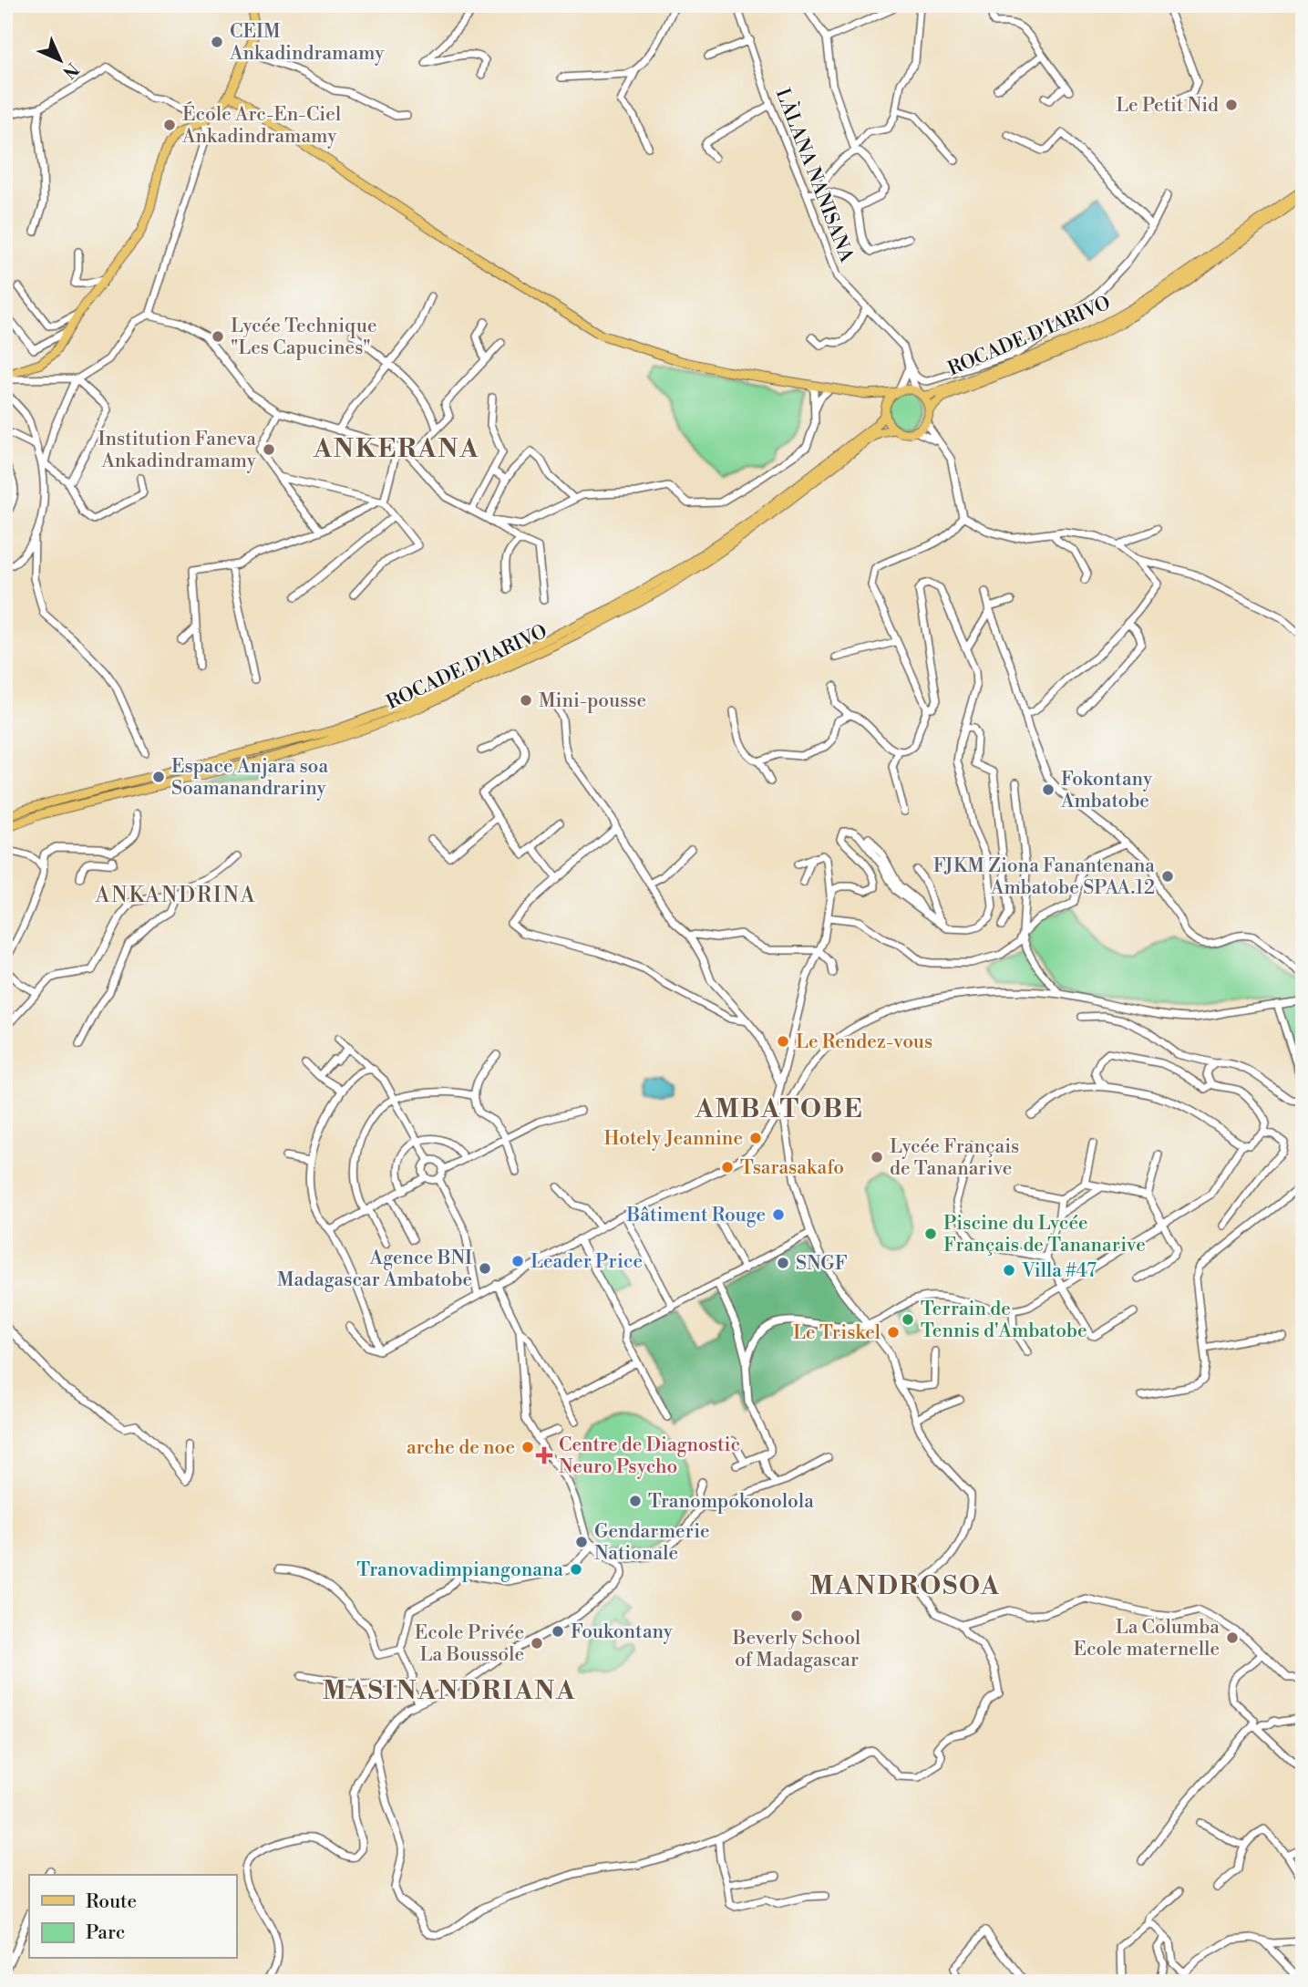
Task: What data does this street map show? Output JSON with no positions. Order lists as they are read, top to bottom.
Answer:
{
  "streets": {
    "main road": ["ROCADE D'IARIVO"],
    "street": ["LÀLANA NANISANA"]
  },
  "districts": [
    "ANKERANA",
    "ANKANDRINA",
    "AMBATOBE",
    "MANDROSOA",
    "MASINANDRIANA"
  ],
  "places": {
    "other": [
      "CEIM Ankadindramamy",
      "Le Petit Nid",
      "École Arc-En-Ciel Ankadindramamy",
      "Lycée Technique \"Les Capucines\"",
      "Institution Faneva Ankadindramamy",
      "Mini-pousse",
      "Espace Anjara soa Soamanandrariny",
      "Fokontany Ambatobe",
      "FJKM Ziona Fanantenana Ambatobe SPAA.12",
      "Le Rendez-vous",
      "Hotely Jeannine",
      "Lycée Français de Tananarive",
      "Tsarasakafo",
      "Bâtiment Rouge",
      "Piscine du Lycée Français de Tananarive",
      "Leader Price",
      "SNGF",
      "Agence BNI Madagascar Ambatobe",
      "Villa #47",
      "Terrain de Tennis d'Ambatobe",
      "Le Triskel",
      "arche de noe",
      "Tranompokonolola",
      "Gendarmerie Nationale",
      "Tranovadimpiangonana",
      "Beverly School of Madagascar",
      "Foukontany",
      "La Columba Ecole maternelle",
      "Ecole Privée La Boussole"
    ],
    "health": ["Centre de Diagnostic Neuro Psycho"]
  },
  "legend": ["Route", "Parc"],
  "north": "bottom right"
}
